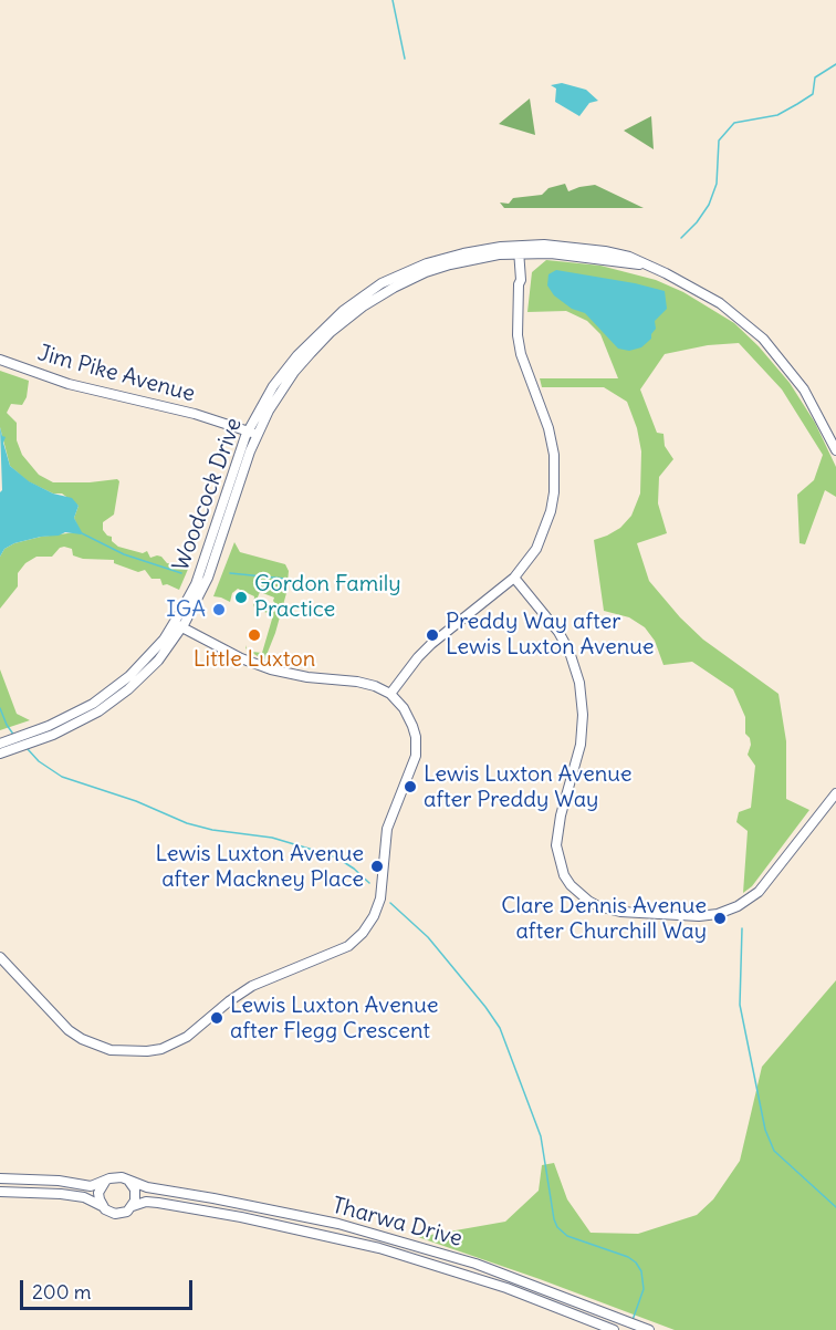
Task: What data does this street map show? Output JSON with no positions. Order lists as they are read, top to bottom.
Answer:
{
  "streets": {
    "main road": ["Tharwa Drive"],
    "street": ["Jim Pike Avenue", "Woodcock Drive"]
  },
  "crossings": [
    ["Jim Pike Avenue", "Woodcock Drive"]
  ],
  "places": [
    "Gordon Family Practice",
    "IGA",
    "Little Luxton",
    "Preddy Way after Lewis Luxton Avenue",
    "Lewis Luxton Avenue after Preddy Way",
    "Lewis Luxton Avenue after Mackney Place",
    "Clare Dennis Avenue after Churchill Way",
    "Lewis Luxton Avenue after Flegg Crescent"
  ],
  "scale_bar": "200 m"
}
